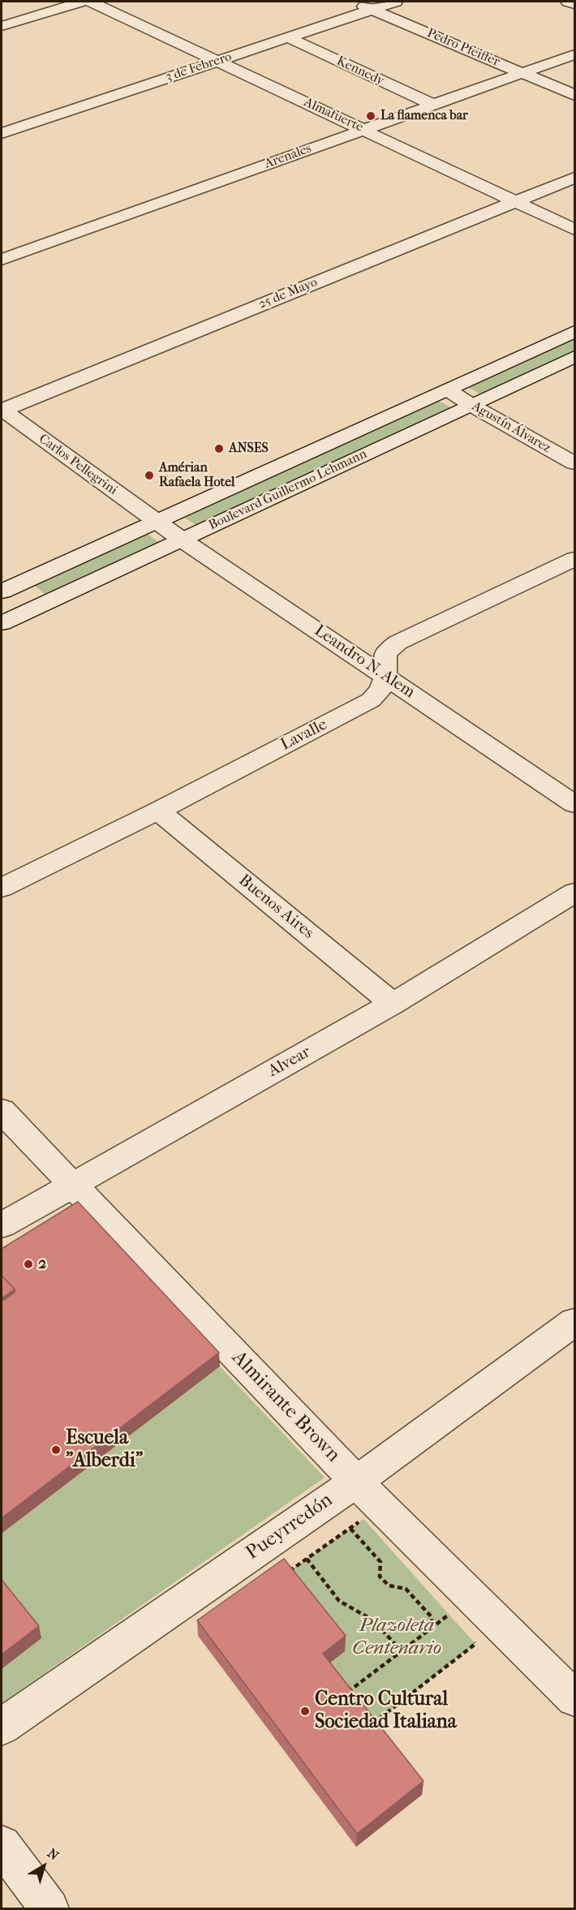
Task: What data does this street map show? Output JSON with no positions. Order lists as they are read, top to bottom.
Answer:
{
  "streets": {
    "street": [
      "Pedro Pfeiffer",
      "3 de Febrero",
      "Kennedy",
      "Almafuerte",
      "Arenales",
      "25 de Mayo",
      "Agustín Álvarez",
      "Carlos Pellegrini",
      "Boulevard Guillermo Lehmann",
      "Leandro N. Alem",
      "Lavalle",
      "Buenos Aires",
      "Alvear",
      "Almirante Brown",
      "Pueyrredón"
    ]
  },
  "crossings": [
    ["Pedro Pfeiffer", "3 de Febrero"],
    ["Pedro Pfeiffer", "Arenales"],
    ["3 de Febrero", "Kennedy"],
    ["3 de Febrero", "Almafuerte"],
    ["Kennedy", "Arenales"],
    ["Almafuerte", "Arenales"],
    ["Almafuerte", "25 de Mayo"],
    ["25 de Mayo", "Carlos Pellegrini"],
    ["Agustín Álvarez", "Boulevard Guillermo Lehmann"],
    ["Carlos Pellegrini", "Boulevard Guillermo Lehmann"],
    ["Carlos Pellegrini", "Leandro N. Alem"],
    ["Boulevard Guillermo Lehmann", "Leandro N. Alem"],
    ["Leandro N. Alem", "Lavalle"],
    ["Lavalle", "Buenos Aires"],
    ["Buenos Aires", "Alvear"],
    ["Alvear", "Almirante Brown"],
    ["Almirante Brown", "Pueyrredón"]
  ],
  "parks": ["Plazoleta Centenario"],
  "places": [
    "La flamenca bar",
    "ANSES",
    "Amérian Rafaela Hotel",
    "2",
    "Escuela \"Alberdi\"",
    "Centro Cultural Sociedad Italiana"
  ],
  "north": "top right"
}
